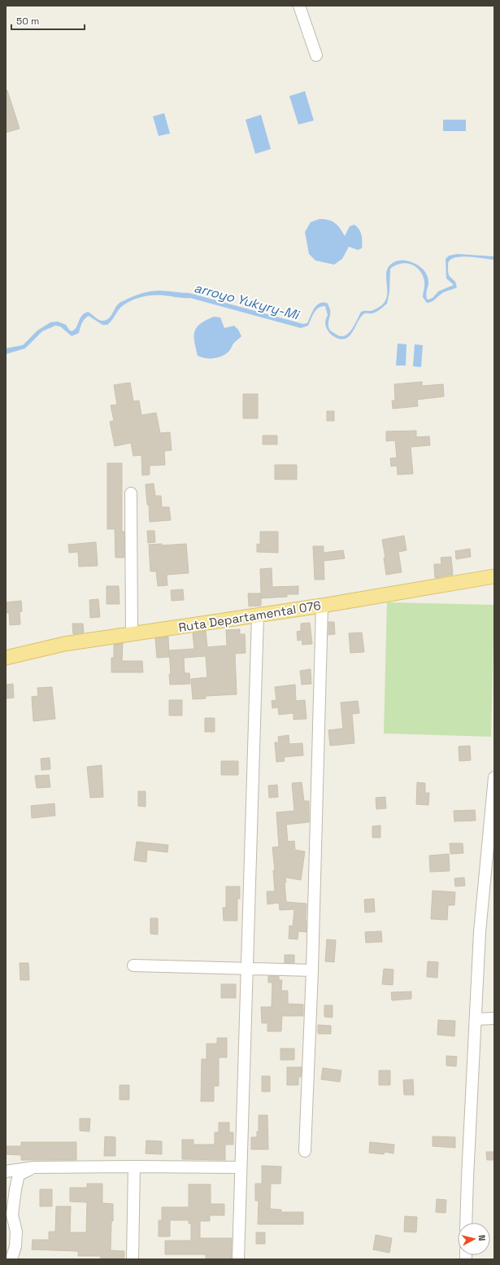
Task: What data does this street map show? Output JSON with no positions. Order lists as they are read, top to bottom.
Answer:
{
  "streets": {
    "main road": ["Ruta Departamental 076"]
  },
  "water": ["arroyo Yukyry-Mi"],
  "scale_bar": "50 m",
  "north": "right"
}
